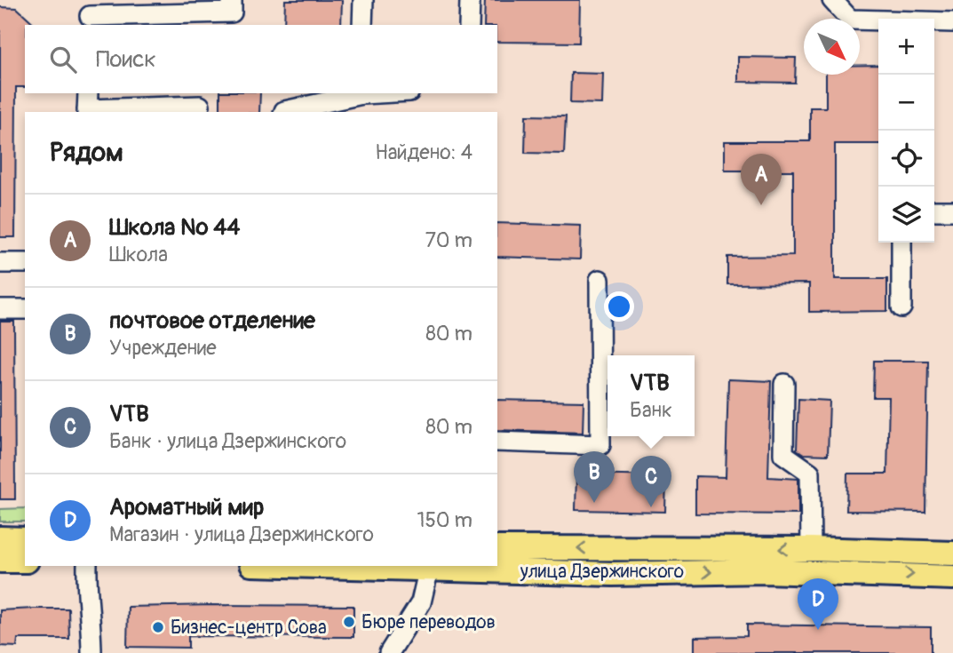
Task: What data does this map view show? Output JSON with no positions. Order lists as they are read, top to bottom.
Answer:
{
  "streets": {
    "main road": ["улица Дзержинского"]
  },
  "places": ["Бюре переводов", "Бизнес-центр Сова"],
  "north": "bottom right",
  "page": {
    "map_buttons": ["+", "−"],
    "search": "Поиск",
    "heading": ["Рядом", "Найдено: 4"],
    "pins": [
      "A",
      "B",
      "C",
      "D"
    ],
    "list": [
      {
        "mark": "A",
        "name": "Школа № 44",
        "note": "Школа",
        "value": "70 m"
      },
      {
        "mark": "B",
        "name": "почтовое отделение",
        "note": "Учреждение",
        "value": "80 m"
      },
      {
        "mark": "C",
        "name": "VTB",
        "note": "Банк · улица Дзержинского",
        "value": "80 m"
      },
      {
        "mark": "D",
        "name": "Ароматный мир",
        "note": "Магазин · улица Дзержинского",
        "value": "150 m"
      }
    ],
    "popup": ["VTB", "Банк"]
  }
}
